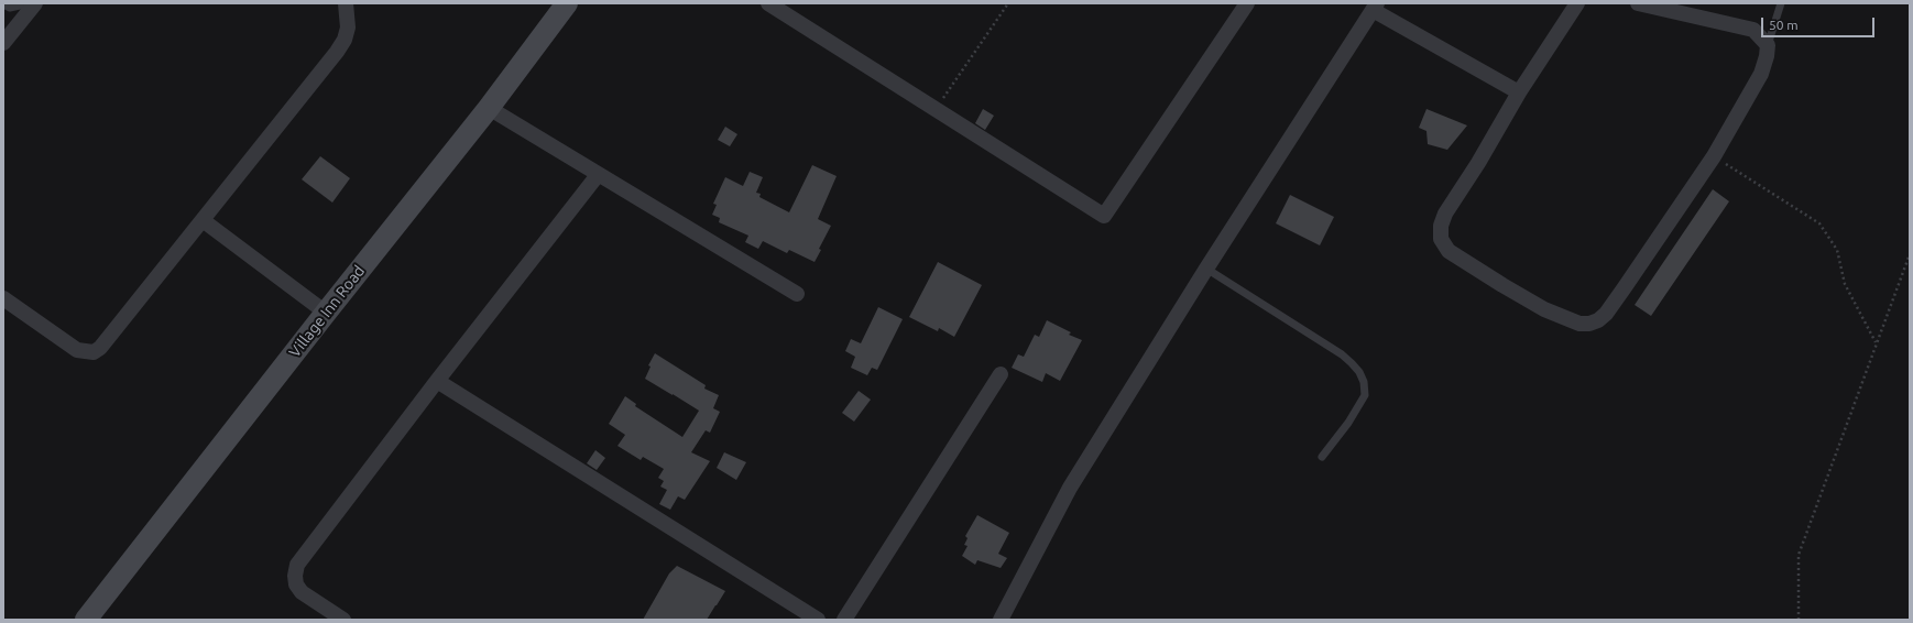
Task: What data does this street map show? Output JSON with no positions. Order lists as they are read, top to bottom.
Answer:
{
  "streets": {
    "street": ["Village Inn Road"]
  },
  "scale_bar": "50 m"
}
